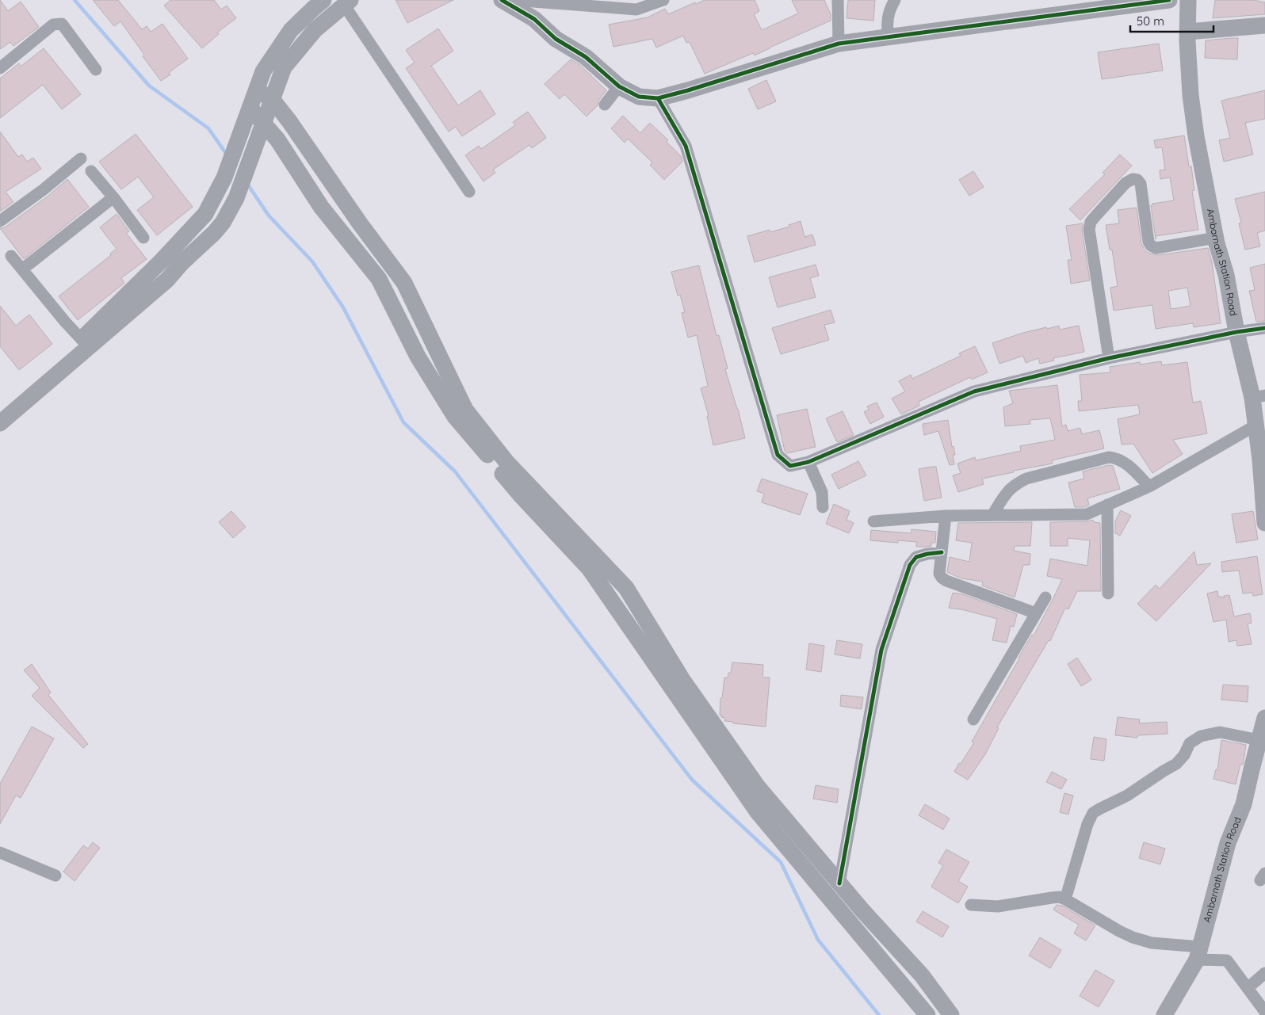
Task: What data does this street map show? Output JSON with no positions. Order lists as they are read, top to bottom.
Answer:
{
  "streets": {
    "main road": ["Ambarnath Station Road"]
  },
  "scale_bar": "50 m"
}
